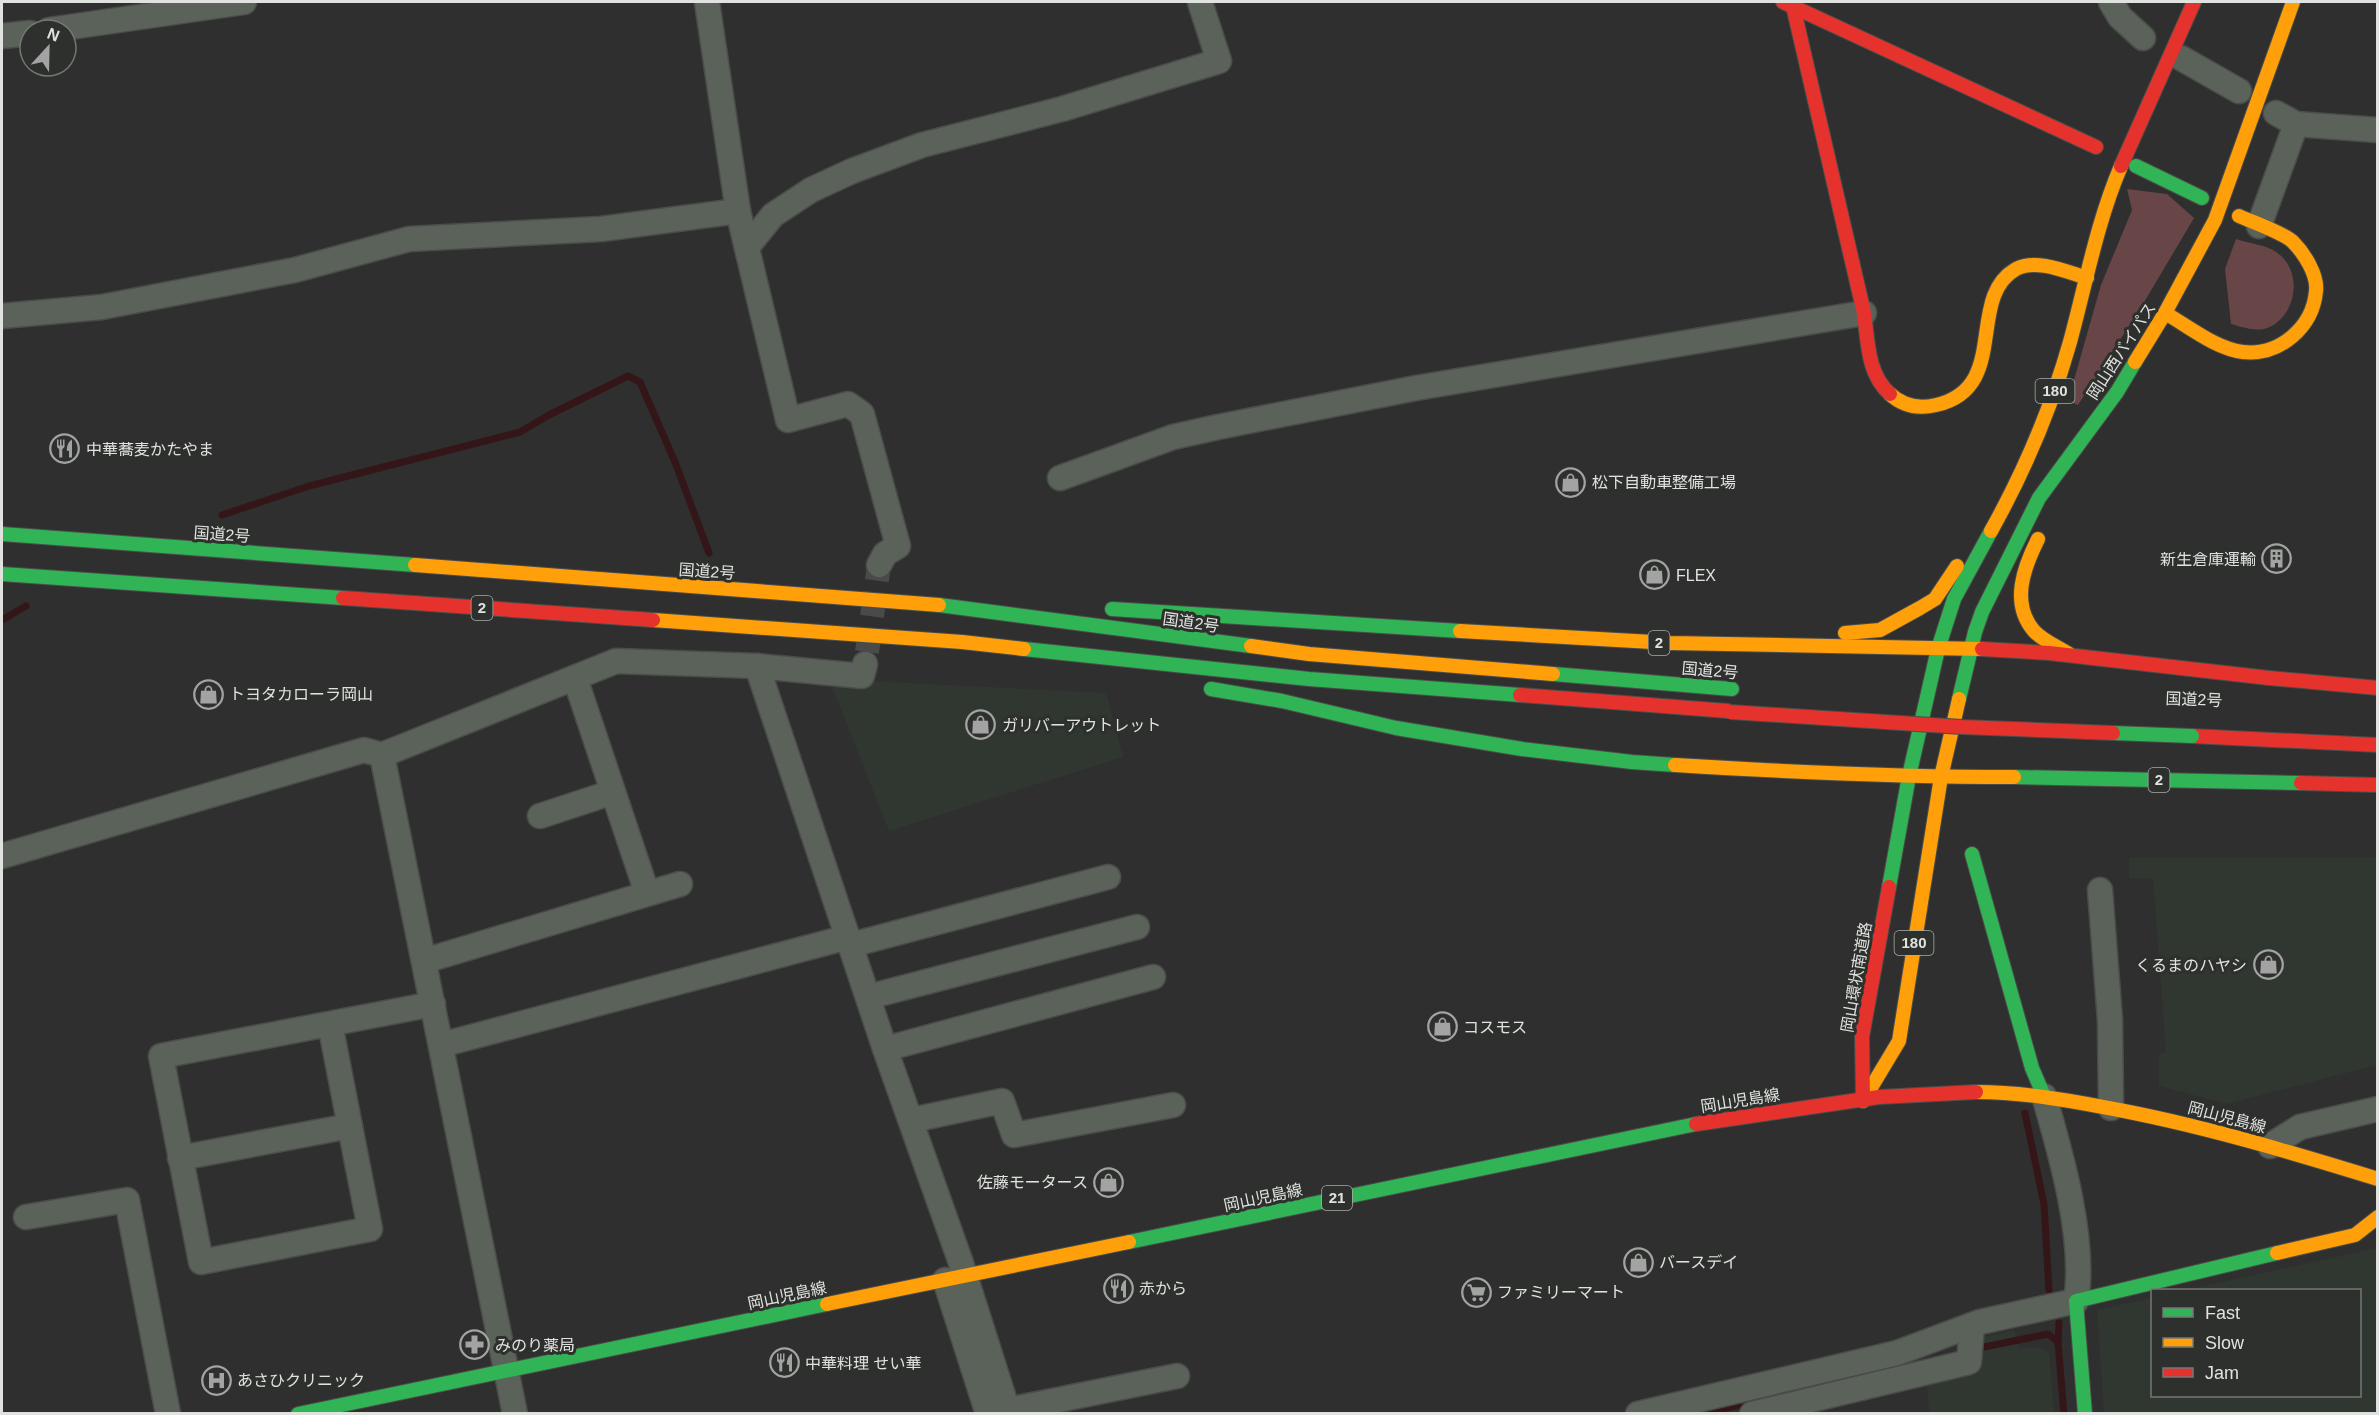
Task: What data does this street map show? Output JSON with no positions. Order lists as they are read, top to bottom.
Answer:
{
  "streets": {
    "main road": [
      "岡山西バイパス",
      "180",
      "国道2号",
      "2",
      "岡山環状南道路",
      "岡山児島線",
      "21"
    ]
  },
  "crossings": [
    ["岡山西バイパス", "180"],
    ["岡山西バイパス", "2"],
    ["180", "2"],
    ["180", "岡山環状南道路"],
    ["180", "岡山児島線"],
    ["2", "岡山環状南道路"],
    ["岡山環状南道路", "岡山児島線"]
  ],
  "places": {
    "restaurant": ["中華蕎麦かたやま", "赤から", "中華料理 せい華"],
    "shop": [
      "松下自動車整備工場",
      "FLEX",
      "トヨタカローラ岡山",
      "ガリバーアウトレット",
      "くるまのハヤシ",
      "コスモス",
      "佐藤モータース",
      "バースデイ"
    ],
    "building": ["新生倉庫運輸"],
    "supermarket": ["ファミリーマート"],
    "pharmacy": ["みのり薬局"],
    "hospital": ["あさひクリニック"]
  },
  "legend": ["Fast", "Slow", "Jam"],
  "north": "top"
}
